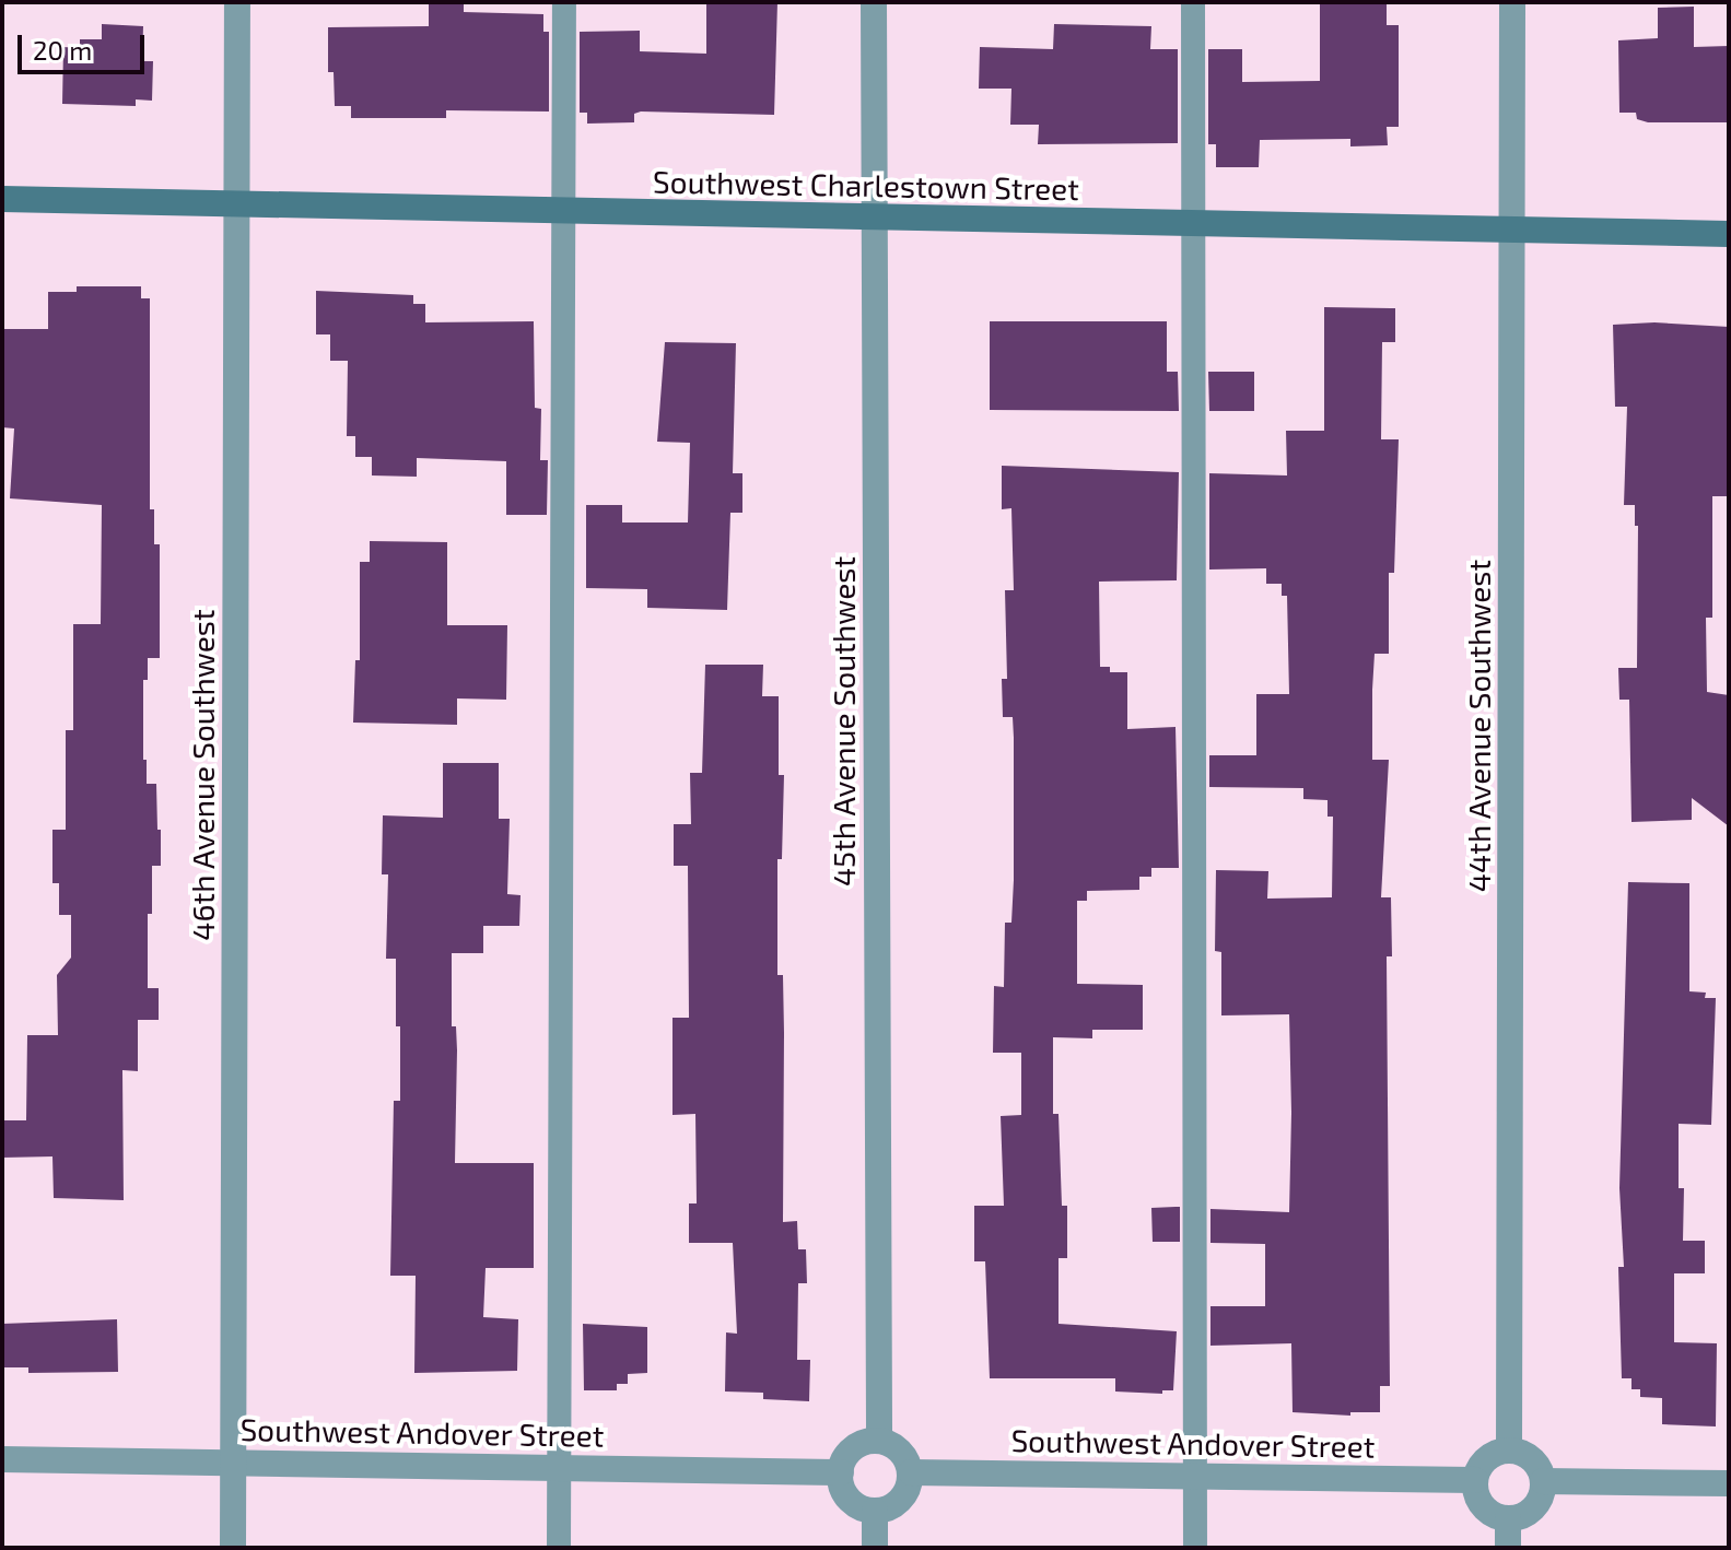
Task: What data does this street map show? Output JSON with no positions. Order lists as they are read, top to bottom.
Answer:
{
  "streets": {
    "street": [
      "Southwest Charlestown Street",
      "45th Avenue Southwest",
      "44th Avenue Southwest",
      "46th Avenue Southwest",
      "Southwest Andover Street"
    ]
  },
  "crossings": [
    ["Southwest Charlestown Street", "45th Avenue Southwest"],
    ["Southwest Charlestown Street", "44th Avenue Southwest"],
    ["Southwest Charlestown Street", "46th Avenue Southwest"],
    ["45th Avenue Southwest", "Southwest Andover Street"],
    ["44th Avenue Southwest", "Southwest Andover Street"],
    ["46th Avenue Southwest", "Southwest Andover Street"]
  ],
  "scale_bar": "20 m"
}
